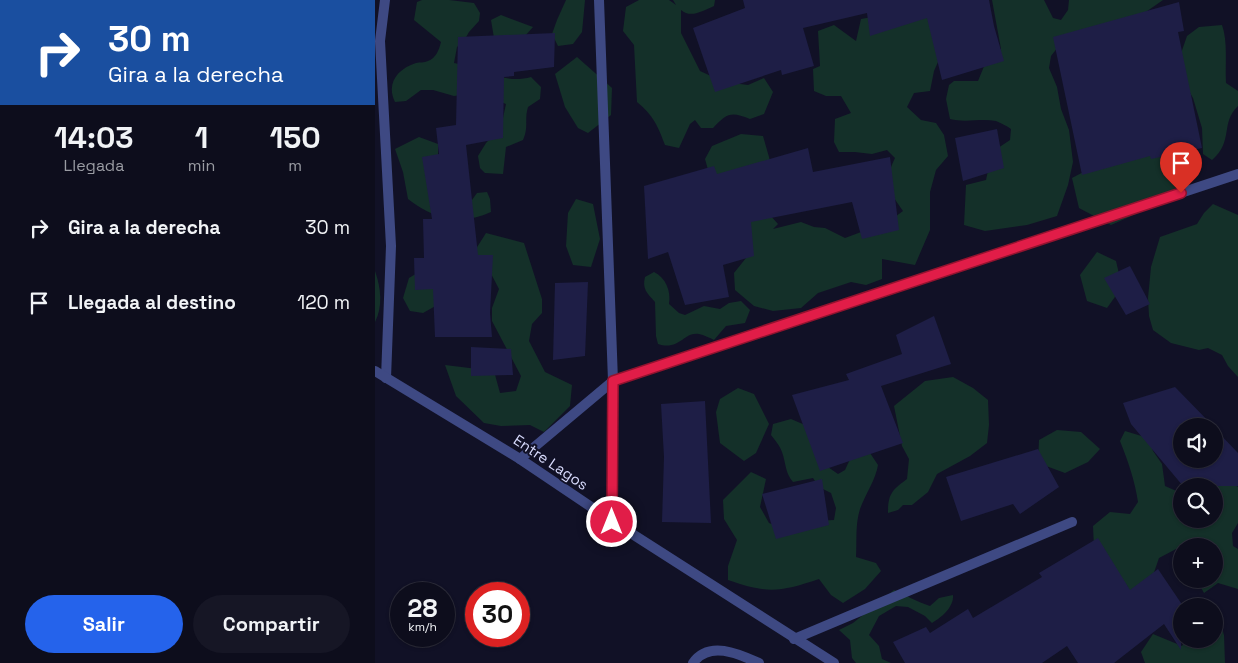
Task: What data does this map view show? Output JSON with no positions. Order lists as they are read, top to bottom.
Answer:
{
  "streets": {
    "street": ["Entre Lagos"]
  },
  "page": {
    "turn": ["30 m", "Gira a la derecha"],
    "eta": [
      "14:03",
      "Llegada",
      "1",
      "min",
      "150",
      "m"
    ],
    "list": [
      {
        "name": "Gira a la derecha",
        "value": "30 m"
      },
      {
        "name": "Llegada al destino",
        "value": "120 m"
      }
    ],
    "map_buttons": ["+", "−"],
    "speed": "28 km/h",
    "limit": "30",
    "buttons": ["Salir", "Compartir"]
  }
}
